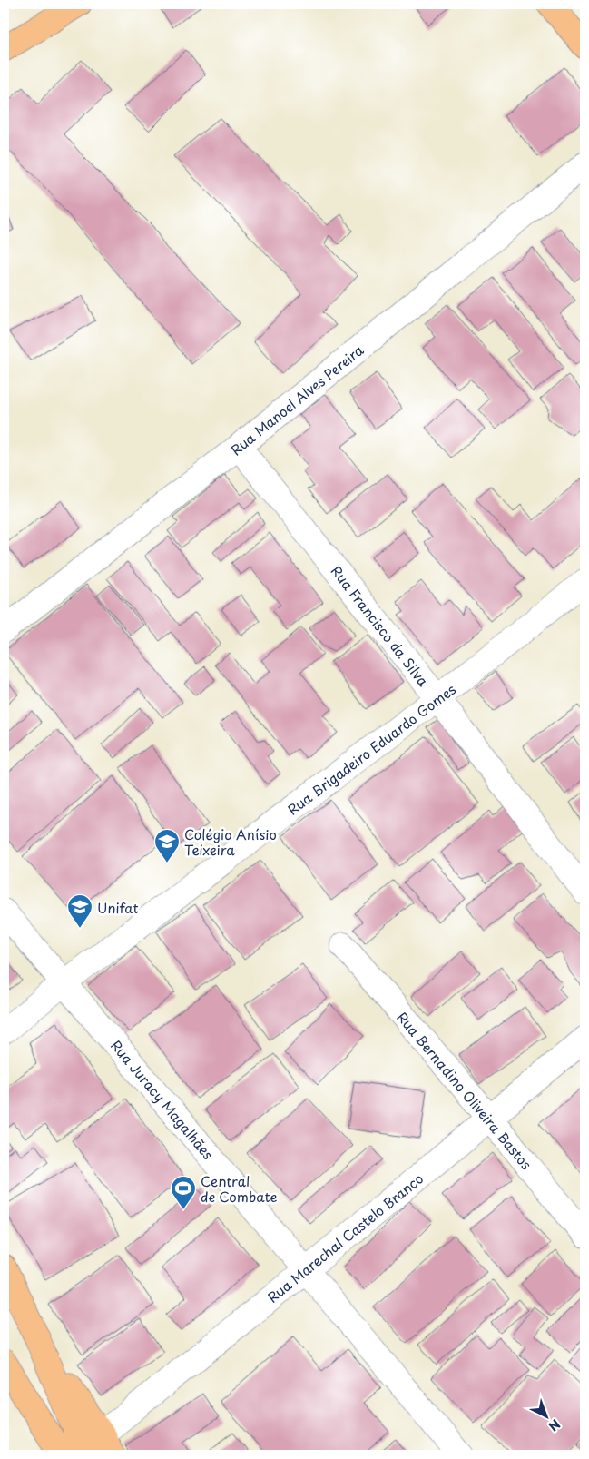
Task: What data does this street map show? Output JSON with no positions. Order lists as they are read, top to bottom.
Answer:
{
  "streets": {
    "street": [
      "Rua Manoel Alves Pereira",
      "Rua Francisco da Silva",
      "Rua Brigadeiro Eduardo Gomes",
      "Rua Bernadino Oliveira Bastos",
      "Rua Juracy Magalhães",
      "Rua Marechal Castelo Branco"
    ]
  },
  "crossings": [
    ["Rua Manoel Alves Pereira", "Rua Francisco da Silva"],
    ["Rua Francisco da Silva", "Rua Brigadeiro Eduardo Gomes"],
    ["Rua Brigadeiro Eduardo Gomes", "Rua Juracy Magalhães"],
    ["Rua Bernadino Oliveira Bastos", "Rua Marechal Castelo Branco"],
    ["Rua Juracy Magalhães", "Rua Marechal Castelo Branco"]
  ],
  "places": {
    "school or university": ["Colégio Anísio Teixeira", "Unifat"],
    "sports": ["Central de Combate"]
  },
  "north": "bottom right"
}
